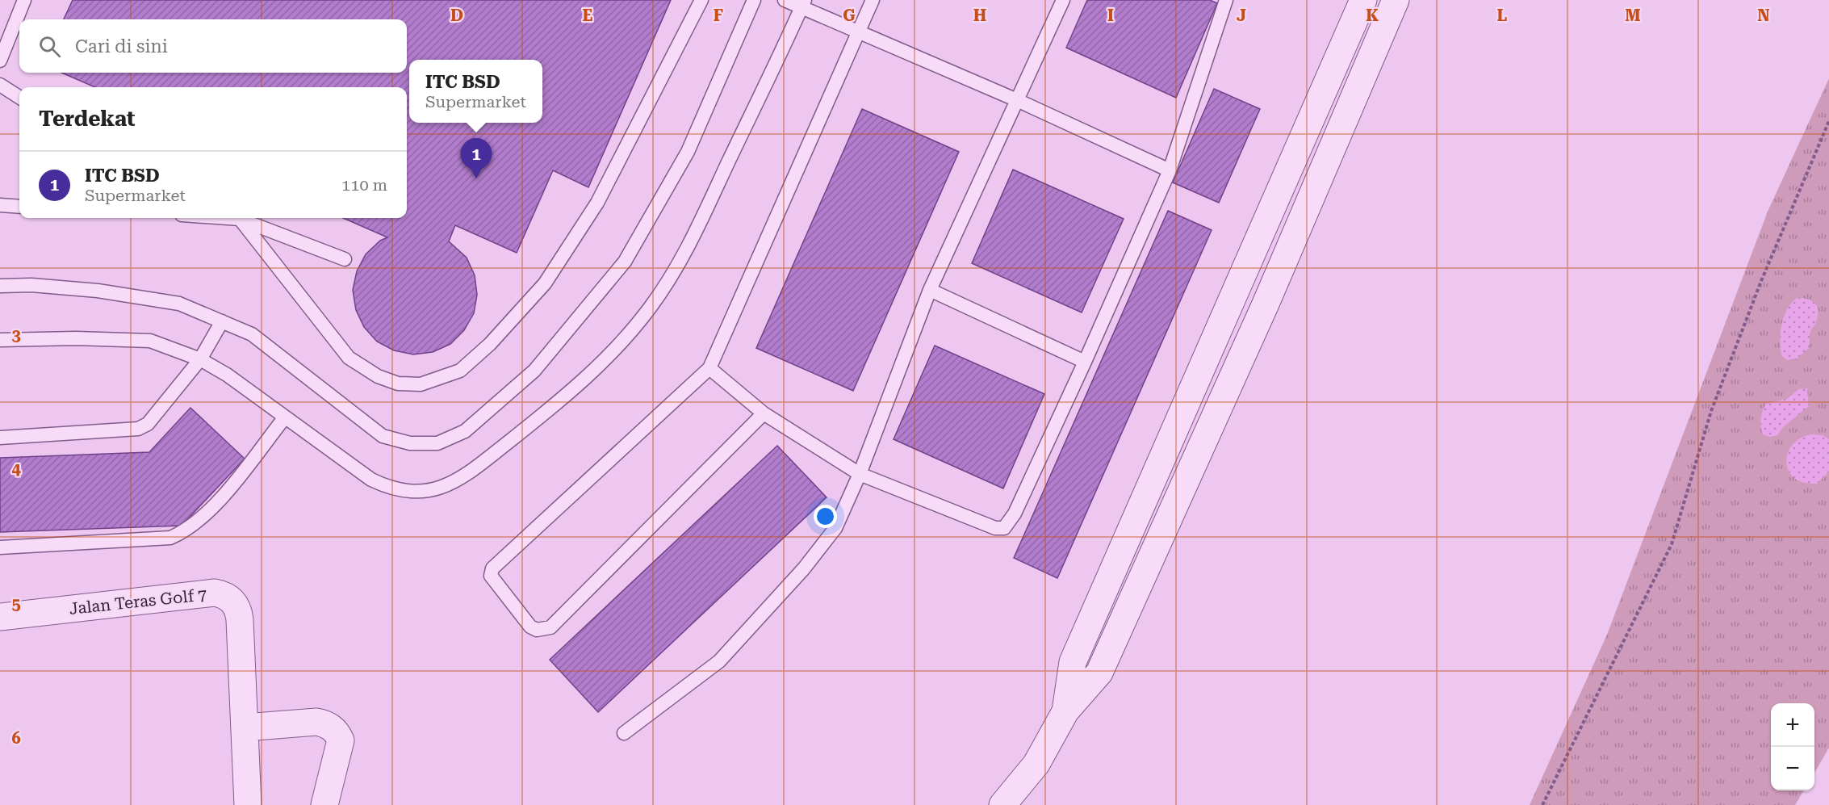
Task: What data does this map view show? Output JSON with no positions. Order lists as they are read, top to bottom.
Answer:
{
  "streets": {
    "street": ["Jalan Teras Golf 7"]
  },
  "page": {
    "search": "Cari di sini",
    "popup": ["ITC BSD", "Supermarket"],
    "heading": "Terdekat",
    "pins": "1",
    "list": [
      {
        "mark": "1",
        "name": "ITC BSD",
        "note": "Supermarket",
        "value": "110 m"
      }
    ],
    "map_buttons": ["+", "−"]
  },
  "grid": {
    "columns": [
      "D",
      "E",
      "F",
      "G",
      "H",
      "I",
      "J",
      "K",
      "L",
      "M",
      "N"
    ],
    "rows": [
      "3",
      "4",
      "5",
      "6"
    ]
  }
}
